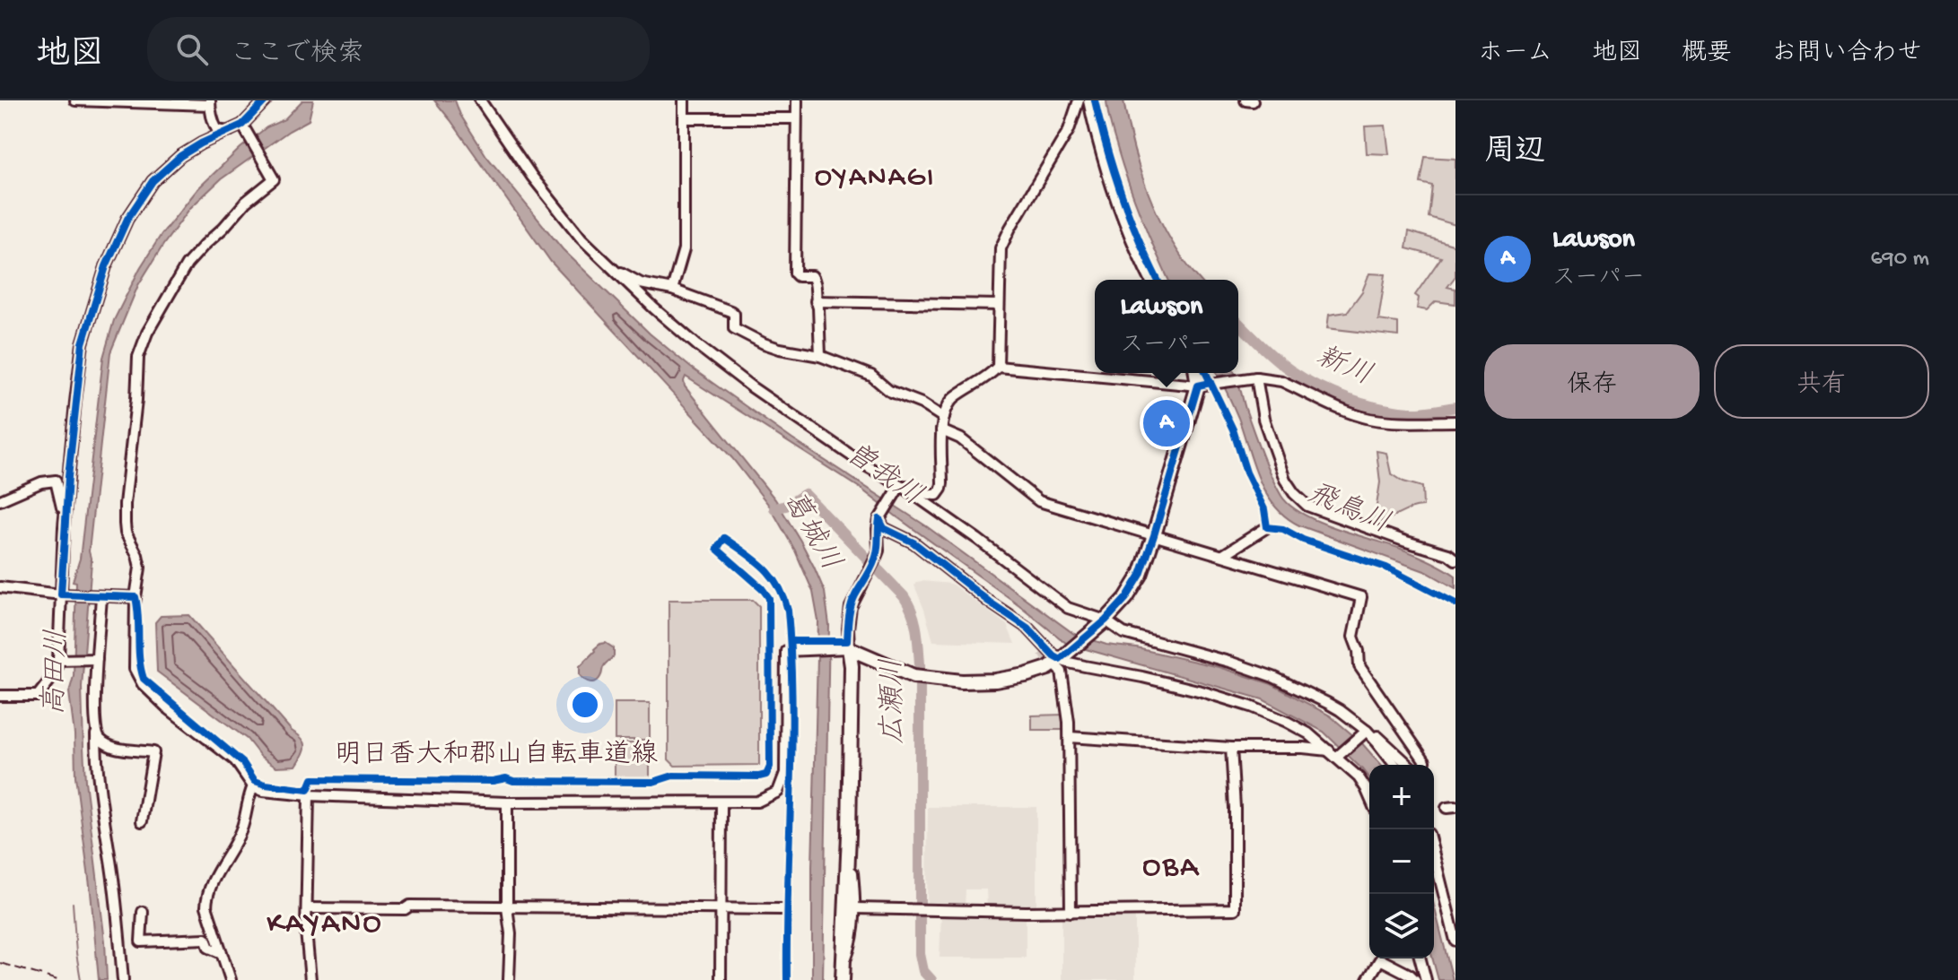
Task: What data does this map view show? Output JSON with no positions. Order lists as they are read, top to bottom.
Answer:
{
  "streets": {
    "cycle path": ["明日香大和郡山自転車道線"]
  },
  "districts": ["OYANAGI", "OBA", "KAYANO"],
  "water": [
    "新川",
    "曽我川",
    "飛鳥川",
    "葛城川",
    "高田川",
    "広瀬川"
  ],
  "page": {
    "header": "地図",
    "search": "ここで検索",
    "nav": [
      "ホーム",
      "地図",
      "概要",
      "お問い合わせ"
    ],
    "heading": "周辺",
    "list": [
      {
        "mark": "A",
        "name": "Lawson",
        "note": "スーパー",
        "value": "690 m"
      }
    ],
    "popup": ["Lawson", "スーパー"],
    "buttons": ["保存", "共有"],
    "pins": "A",
    "map_buttons": ["+", "−"]
  }
}
